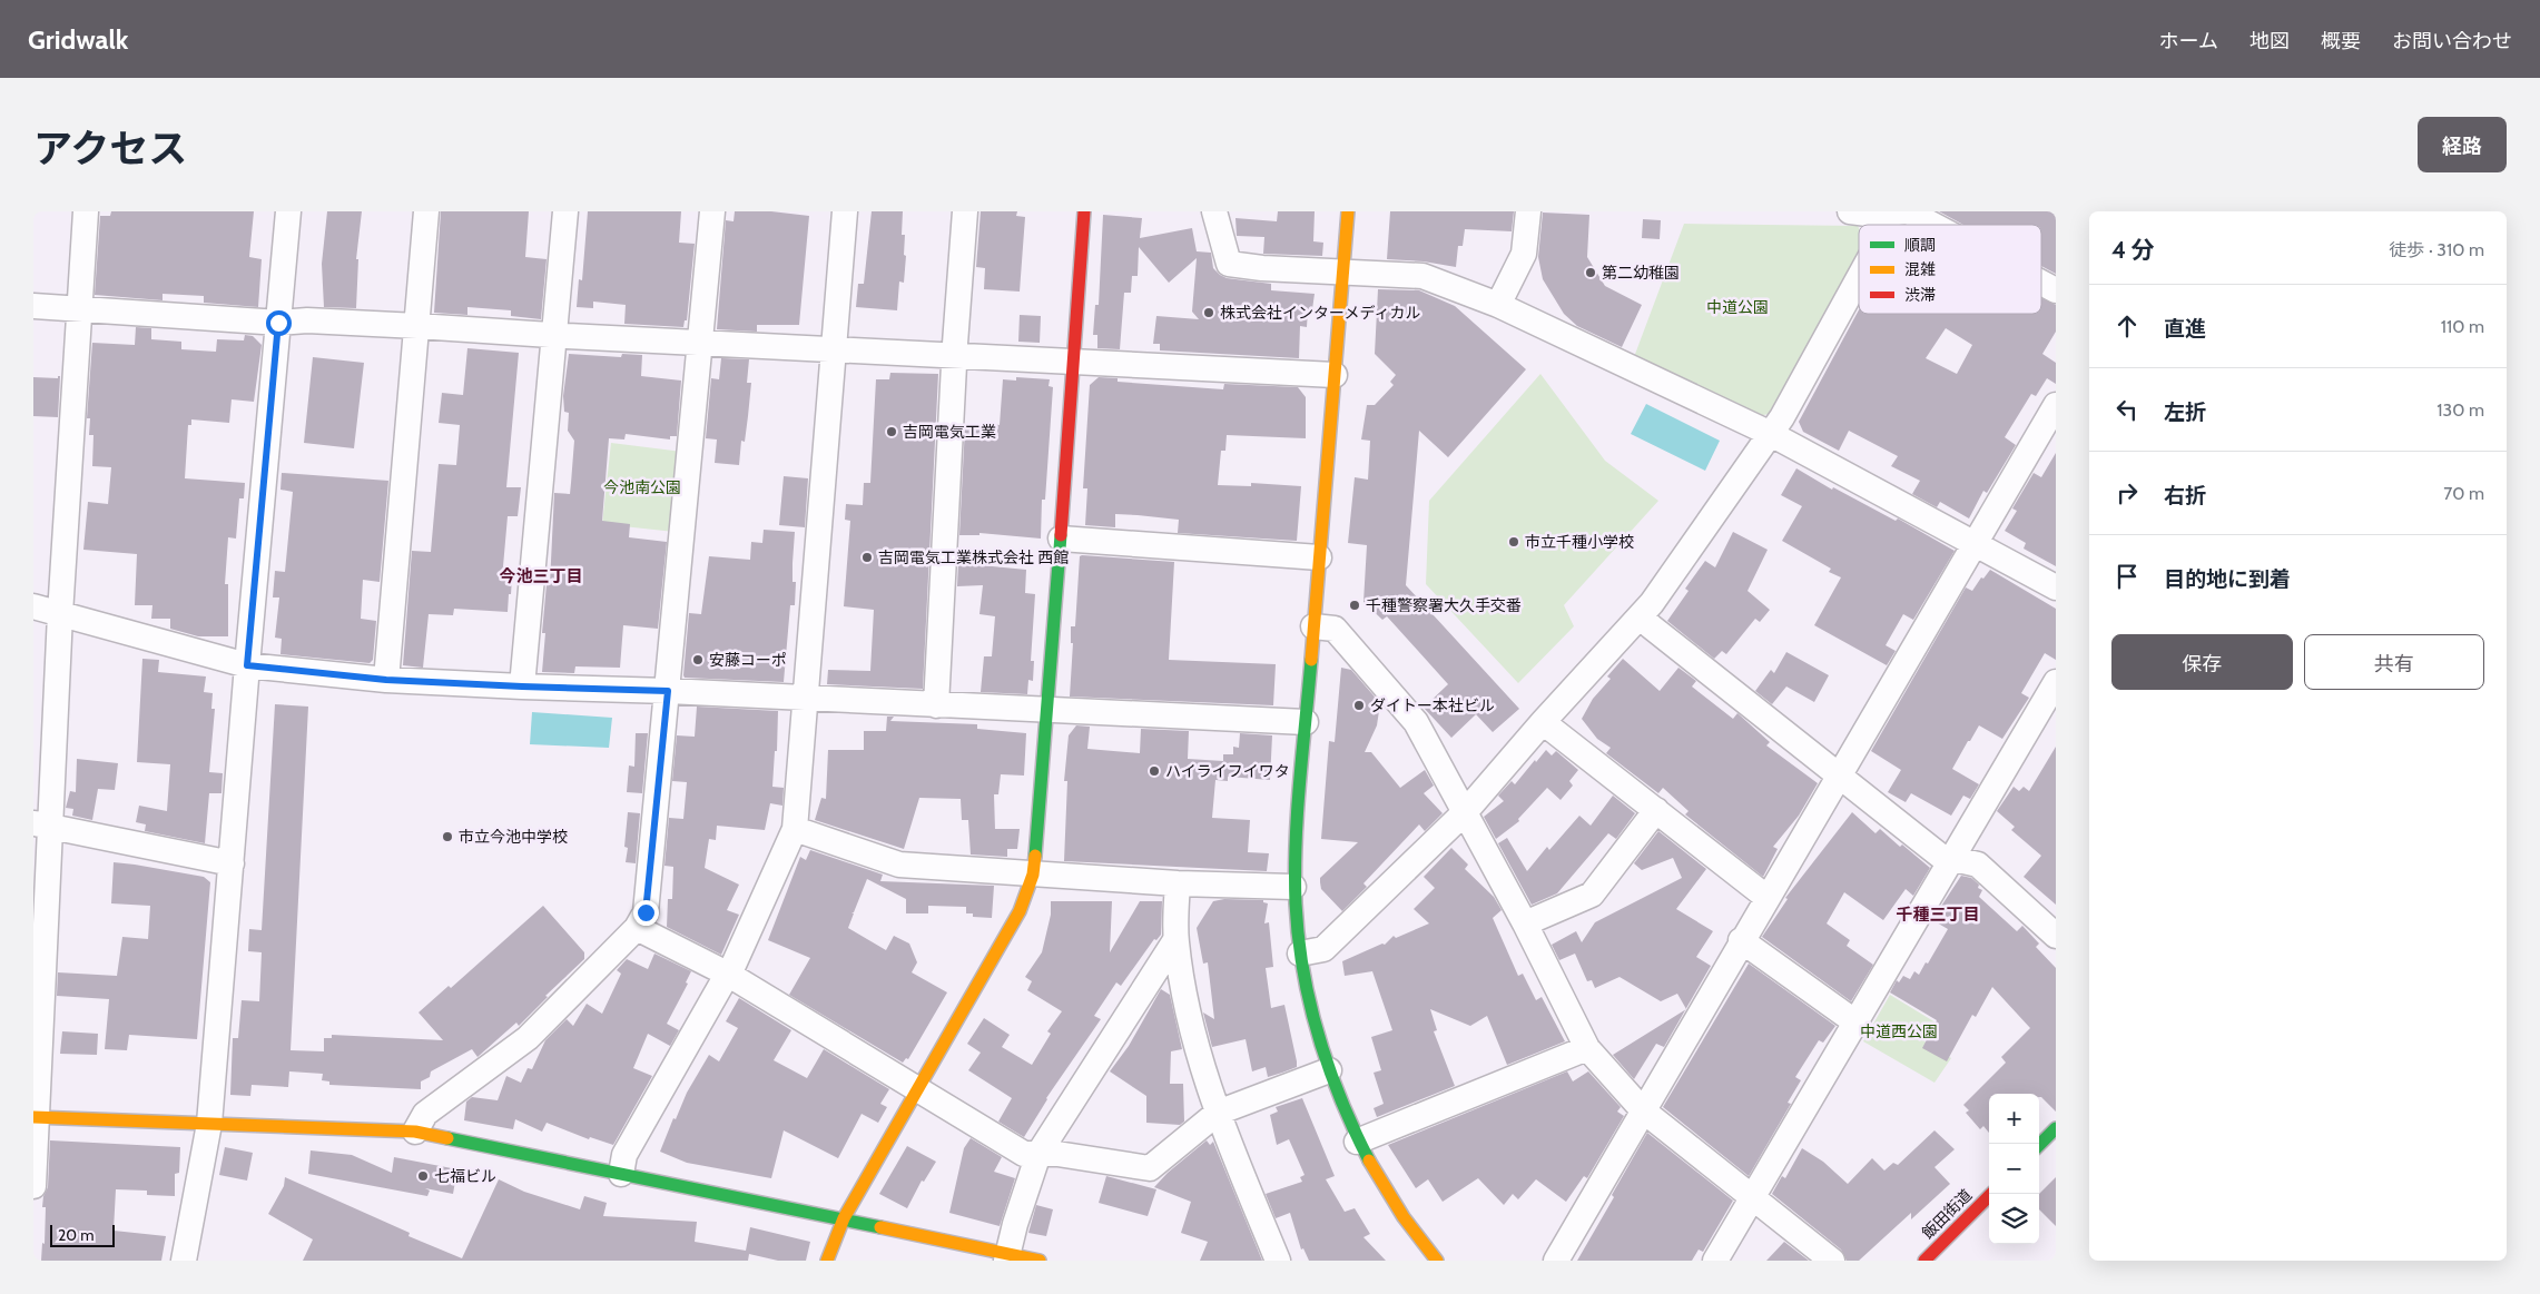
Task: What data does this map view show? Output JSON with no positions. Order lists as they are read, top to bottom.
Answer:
{
  "streets": {
    "main road": ["飯田街道"]
  },
  "districts": ["今池三丁目", "千種三丁目"],
  "parks": ["中道公園", "今池南公園", "中道西公園"],
  "places": [
    "第二幼稚園",
    "株式会社インターメディカル",
    "吉岡電気工業",
    "市立千種小学校",
    "吉岡電気工業株式会社 西館",
    "千種警察署大久手交番",
    "安藤コーポ",
    "ダイトー本社ビル",
    "ハイライフイワタ",
    "市立今池中学校",
    "七福ビル"
  ],
  "legend": ["順調", "混雑", "渋滞"],
  "scale_bar": "20 m",
  "page": {
    "header": "Gridwalk",
    "nav": [
      "ホーム",
      "地図",
      "概要",
      "お問い合わせ"
    ],
    "title": "アクセス",
    "buttons": [
      "経路",
      ["保存", "共有"]
    ],
    "heading": ["4 分", "徒歩 · 310 m"],
    "list": [
      ["直進", "110 m"],
      ["左折", "130 m"],
      ["右折", "70 m"],
      "目的地に到着"
    ],
    "map_buttons": ["+", "−"],
    "scale": "20 m"
  }
}
